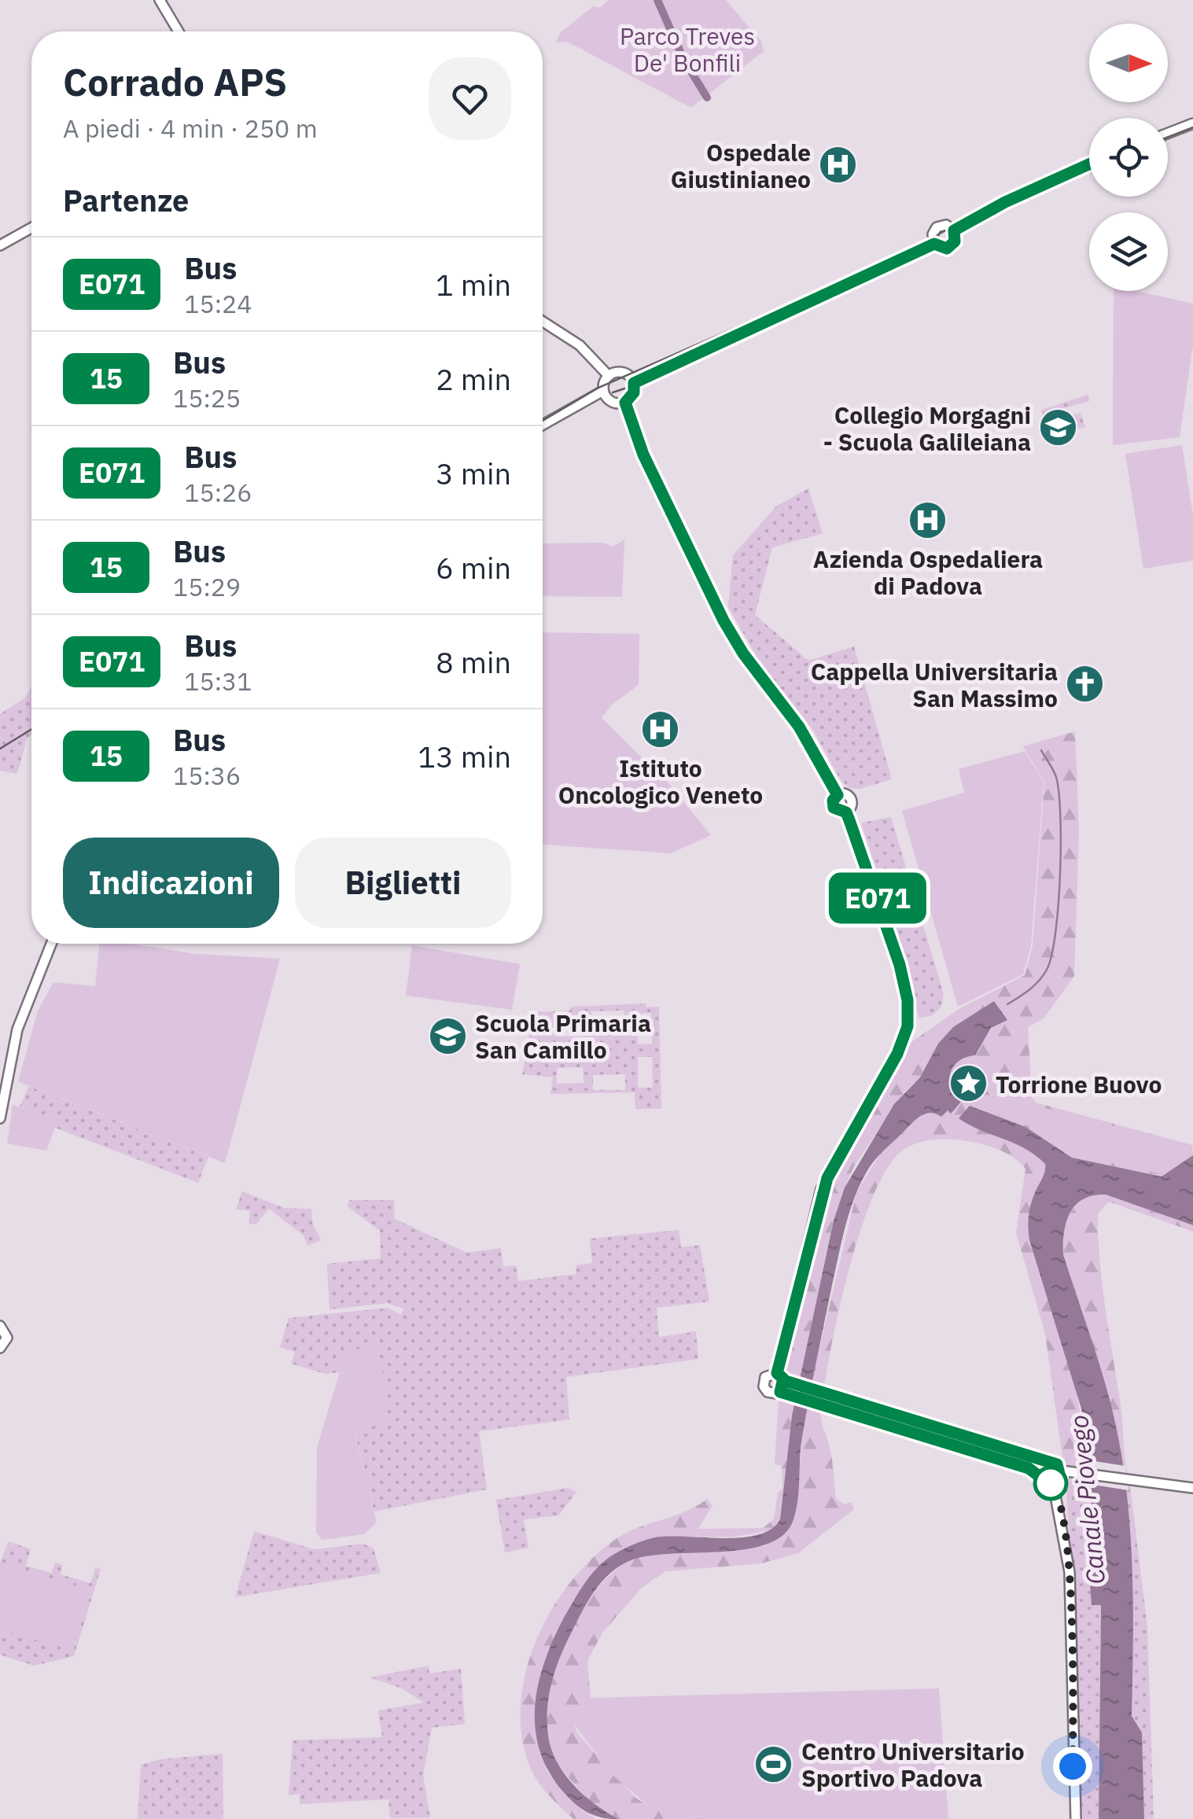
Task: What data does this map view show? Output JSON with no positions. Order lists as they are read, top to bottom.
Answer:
{
  "water": ["Canale Piovego"],
  "parks": ["Parco Treves De' Bonfili"],
  "places": {
    "hospital": ["Ospedale Giustinianeo", "Azienda Ospedaliera di Padova", "Istituto Oncologico Veneto"],
    "school or university": ["Collegio Morgagni - Scuola Galileiana", "Scuola Primaria San Camillo"],
    "church": ["Cappella Universitaria San Massimo"],
    "place": ["Torrione Buovo"],
    "sports": ["Centro Universitario Sportivo Padova"]
  },
  "lines": ["bus line E071"],
  "north": "right",
  "page": {
    "on_map": "E071",
    "heading": [
      ["Corrado APS", "A piedi · 4 min · 250 m"],
      "Partenze"
    ],
    "list": [
      {
        "mark": "E071",
        "name": "Bus",
        "note": "15:24",
        "value": "1 min"
      },
      {
        "mark": "15",
        "name": "Bus",
        "note": "15:25",
        "value": "2 min"
      },
      {
        "mark": "E071",
        "name": "Bus",
        "note": "15:26",
        "value": "3 min"
      },
      {
        "mark": "15",
        "name": "Bus",
        "note": "15:29",
        "value": "6 min"
      },
      {
        "mark": "E071",
        "name": "Bus",
        "note": "15:31",
        "value": "8 min"
      },
      {
        "mark": "15",
        "name": "Bus",
        "note": "15:36",
        "value": "13 min"
      }
    ],
    "buttons": ["Indicazioni", "Biglietti"]
  }
}
